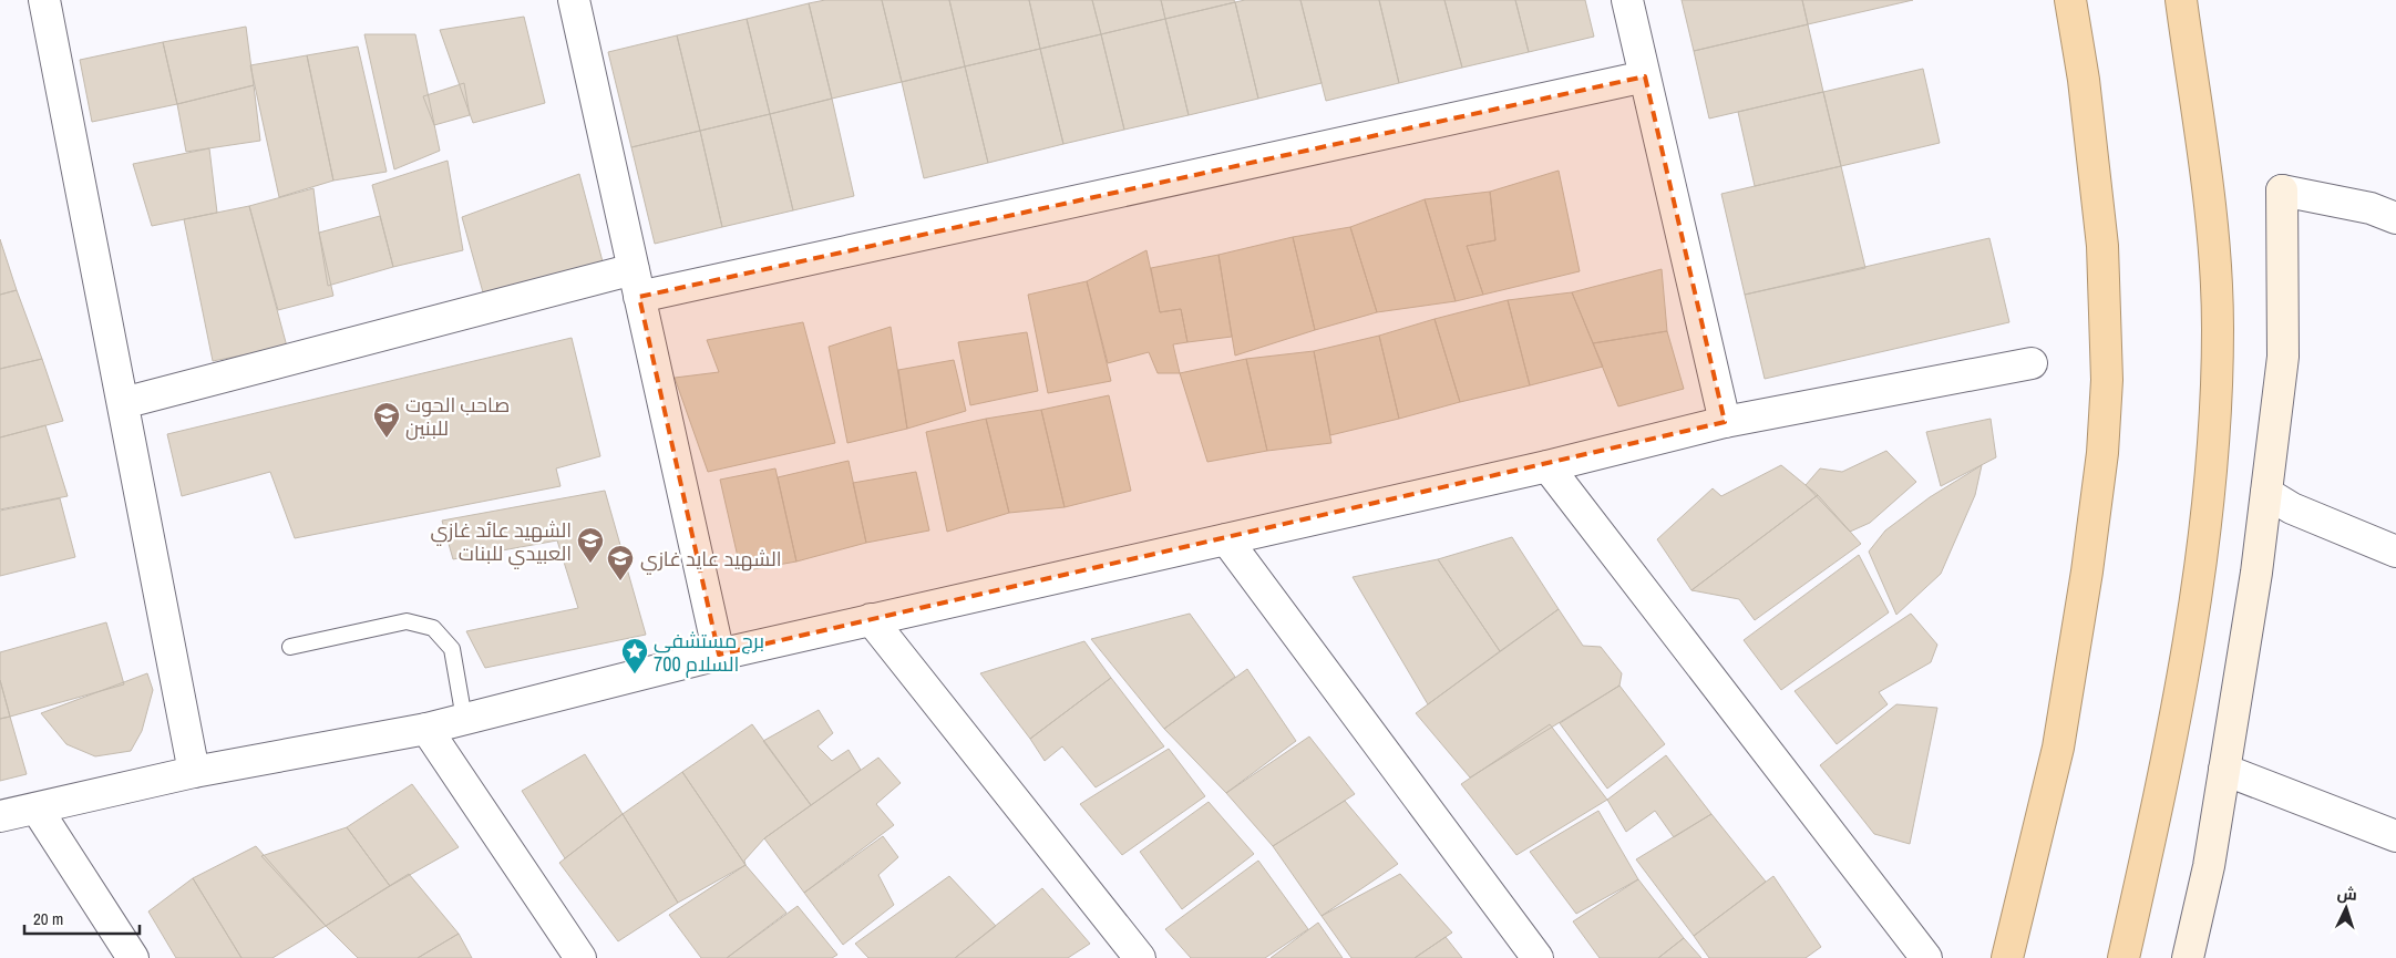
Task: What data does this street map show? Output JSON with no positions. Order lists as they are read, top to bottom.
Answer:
{
  "places": {
    "school or university": ["صاحب الحوت للبنين", "الشهيد عائد غازي العبيدي للبنات", "الشهيد عايد غازي"],
    "place": ["برج مستشفى السلام 700"]
  },
  "scale_bar": "20 m",
  "north": "top"
}
